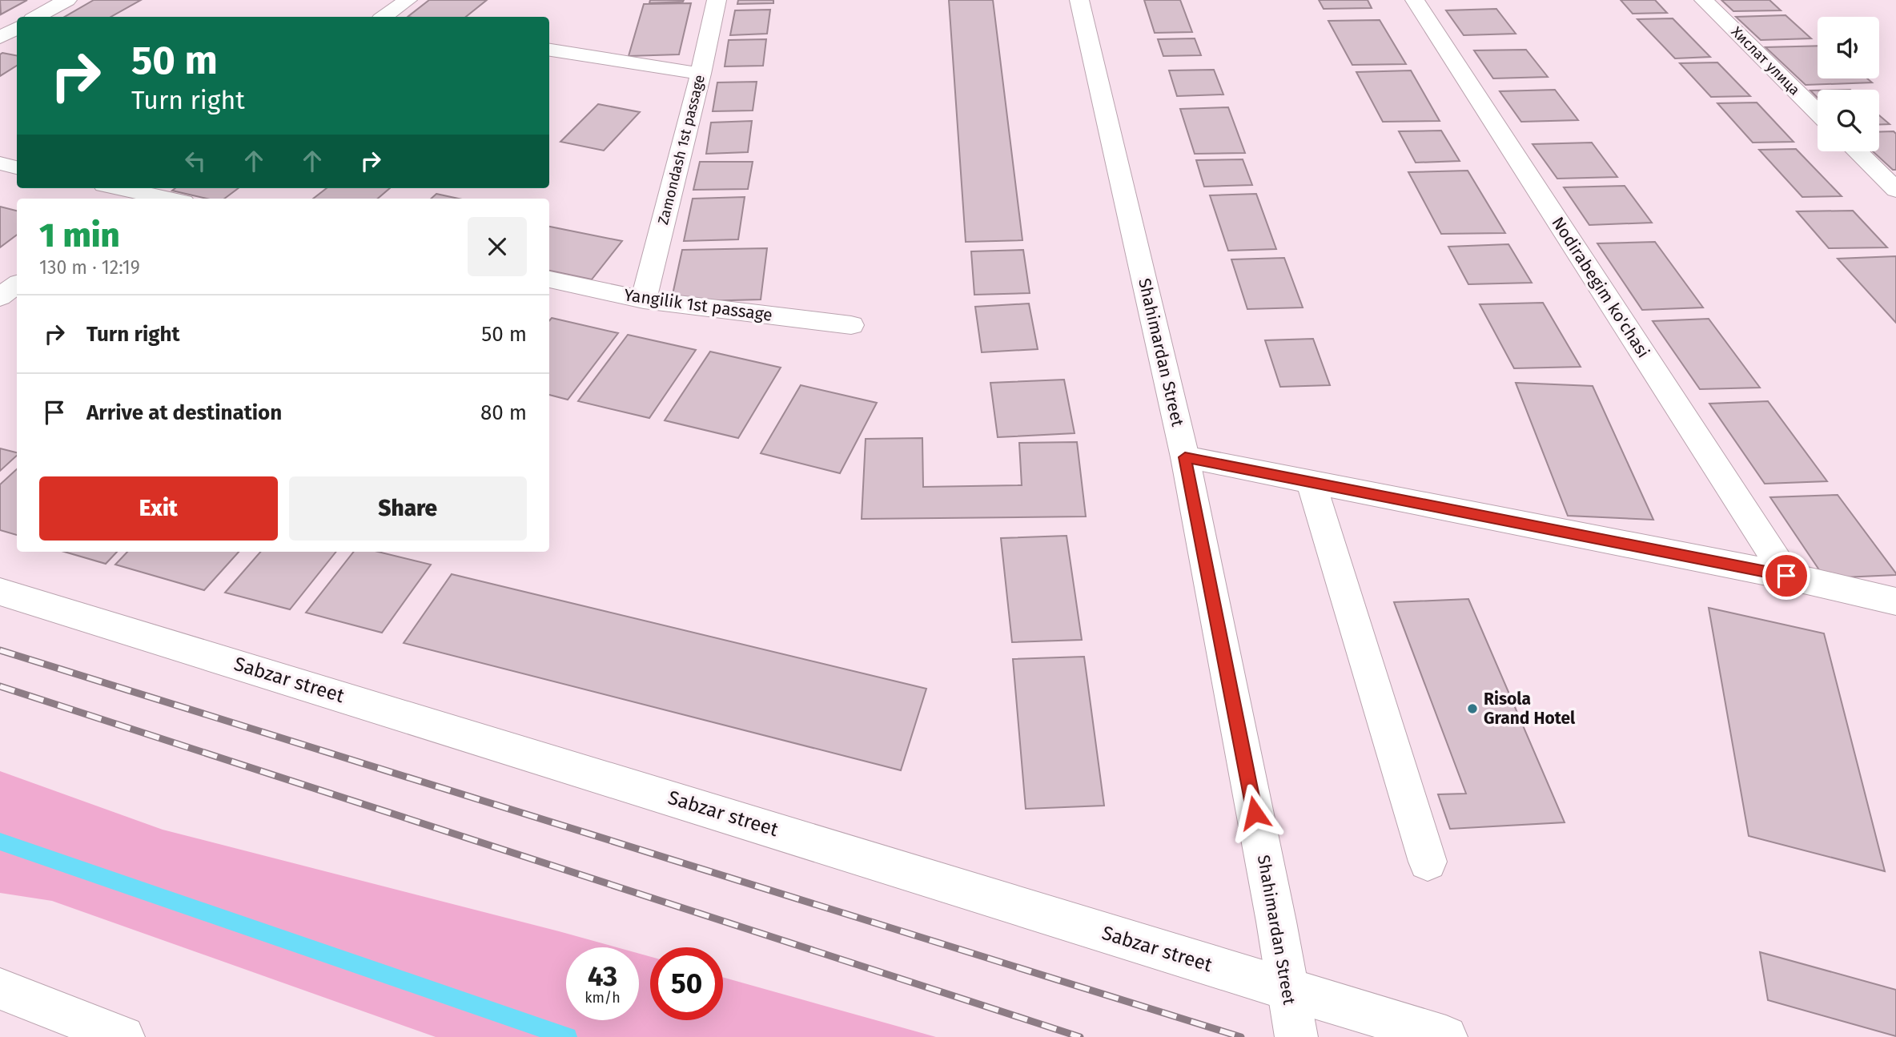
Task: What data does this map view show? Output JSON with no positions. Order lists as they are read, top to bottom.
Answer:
{
  "streets": {
    "main road": [
      "Хислат улица",
      "Zamondash 1st passage",
      "Nodirabegim ko'chasi",
      "Yangilik 1st passage",
      "Shahimardan Street",
      "Sabzar street"
    ]
  },
  "crossings": [
    ["Zamondash 1st passage", "Yangilik 1st passage"],
    ["Shahimardan Street", "Sabzar street"]
  ],
  "places": ["Risola Grand Hotel"],
  "page": {
    "turn": ["50 m", "Turn right"],
    "heading": ["1 min", "130 m · 12:19"],
    "list": [
      {
        "name": "Turn right",
        "value": "50 m"
      },
      {
        "name": "Arrive at destination",
        "value": "80 m"
      }
    ],
    "buttons": ["Exit", "Share"],
    "speed": "43 km/h",
    "limit": "50"
  }
}
